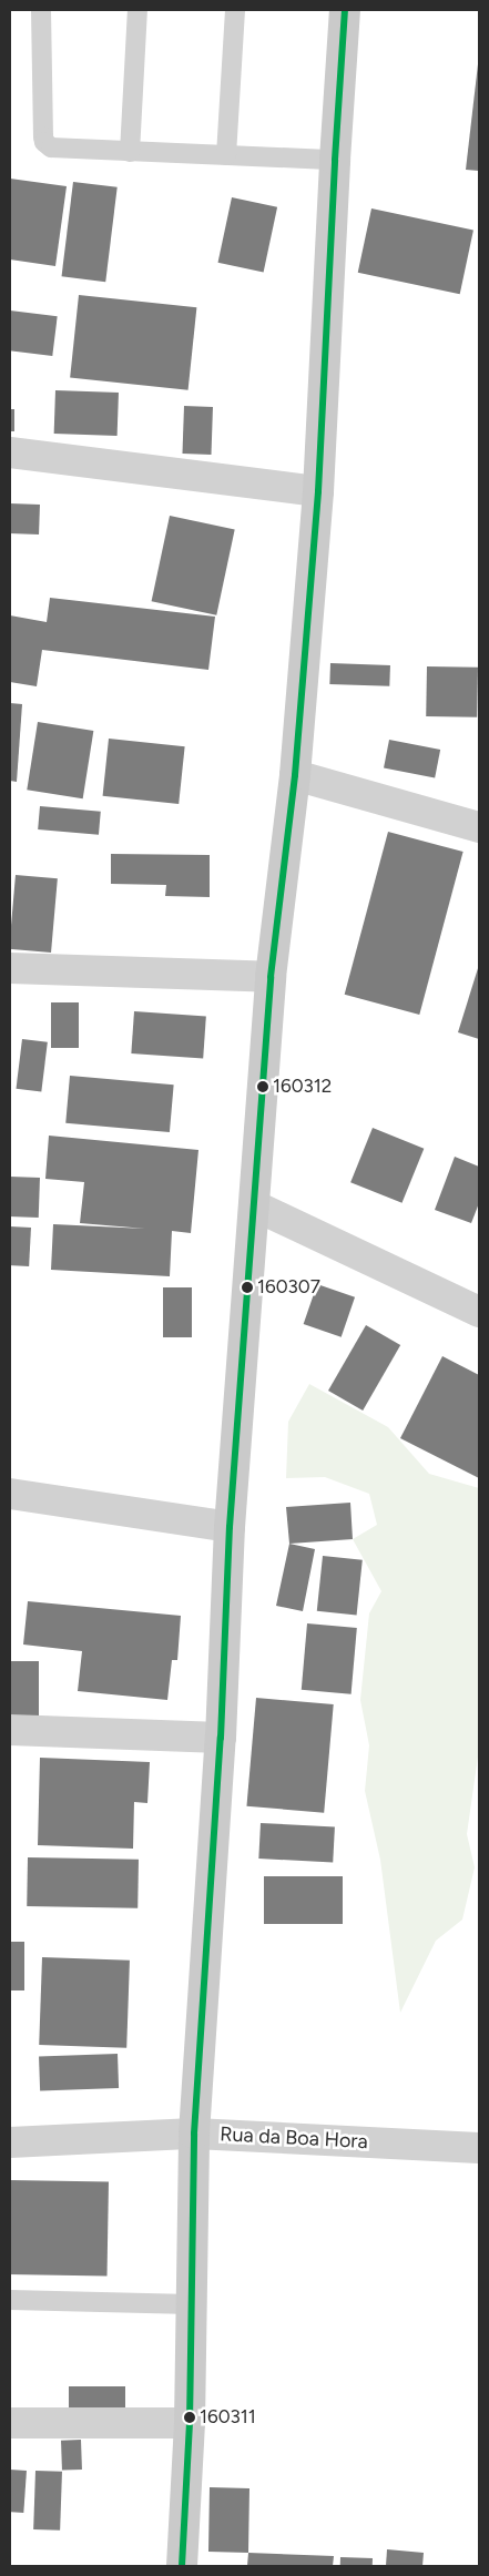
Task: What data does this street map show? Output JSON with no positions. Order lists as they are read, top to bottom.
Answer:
{
  "streets": {
    "street": ["Rua da Boa Hora"]
  },
  "places": ["160312", "160307", "160311"]
}
